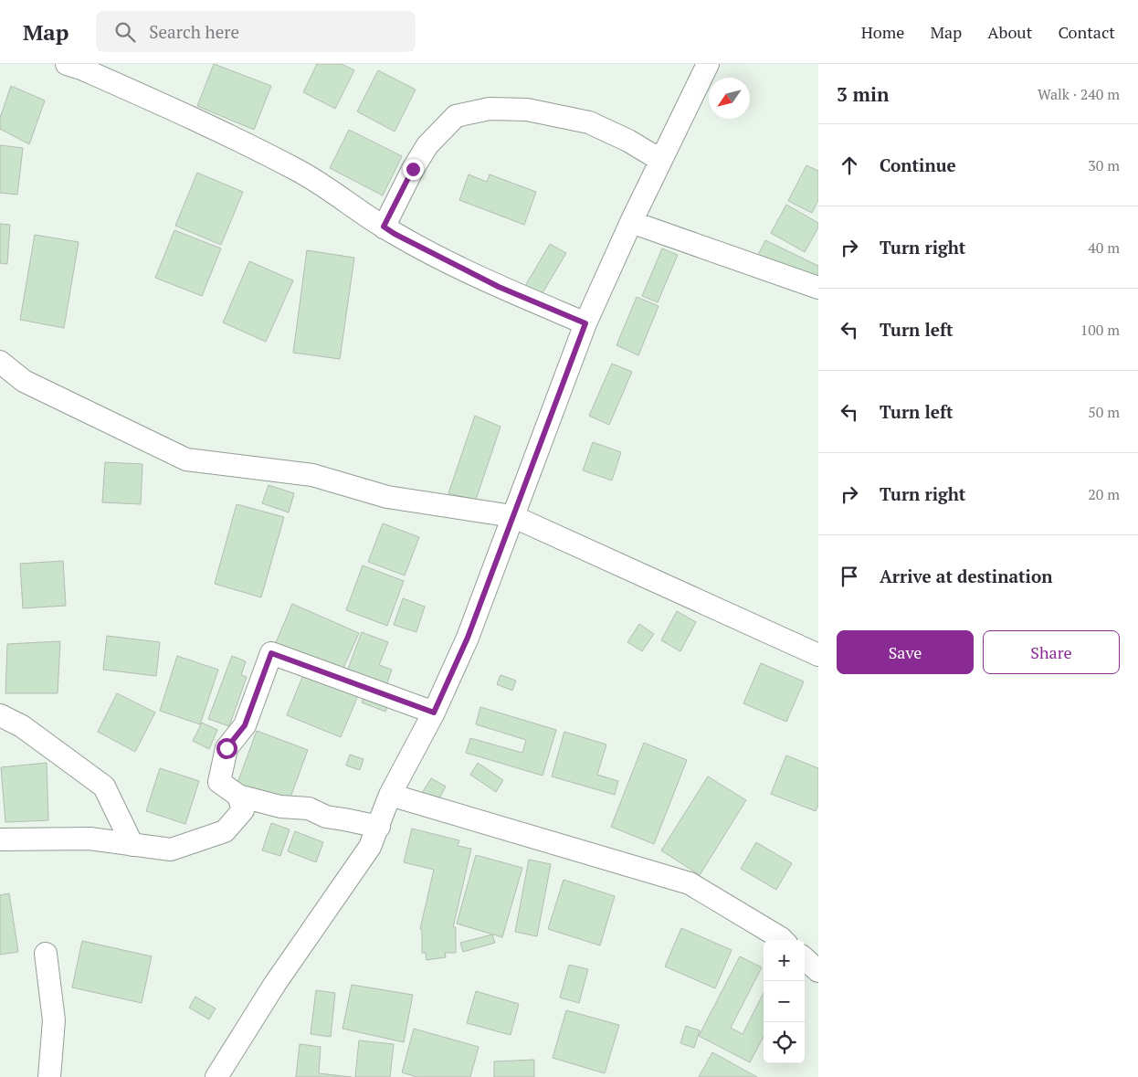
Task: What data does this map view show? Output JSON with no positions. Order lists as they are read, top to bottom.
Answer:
{
  "north": "bottom left",
  "page": {
    "header": "Map",
    "search": "Search here",
    "nav": [
      "Home",
      "Map",
      "About",
      "Contact"
    ],
    "heading": ["3 min", "Walk · 240 m"],
    "list": [
      ["Continue", "30 m"],
      ["Turn right", "40 m"],
      ["Turn left", "100 m"],
      ["Turn left", "50 m"],
      ["Turn right", "20 m"],
      "Arrive at destination"
    ],
    "buttons": ["Save", "Share"],
    "map_buttons": ["+", "−"]
  }
}
